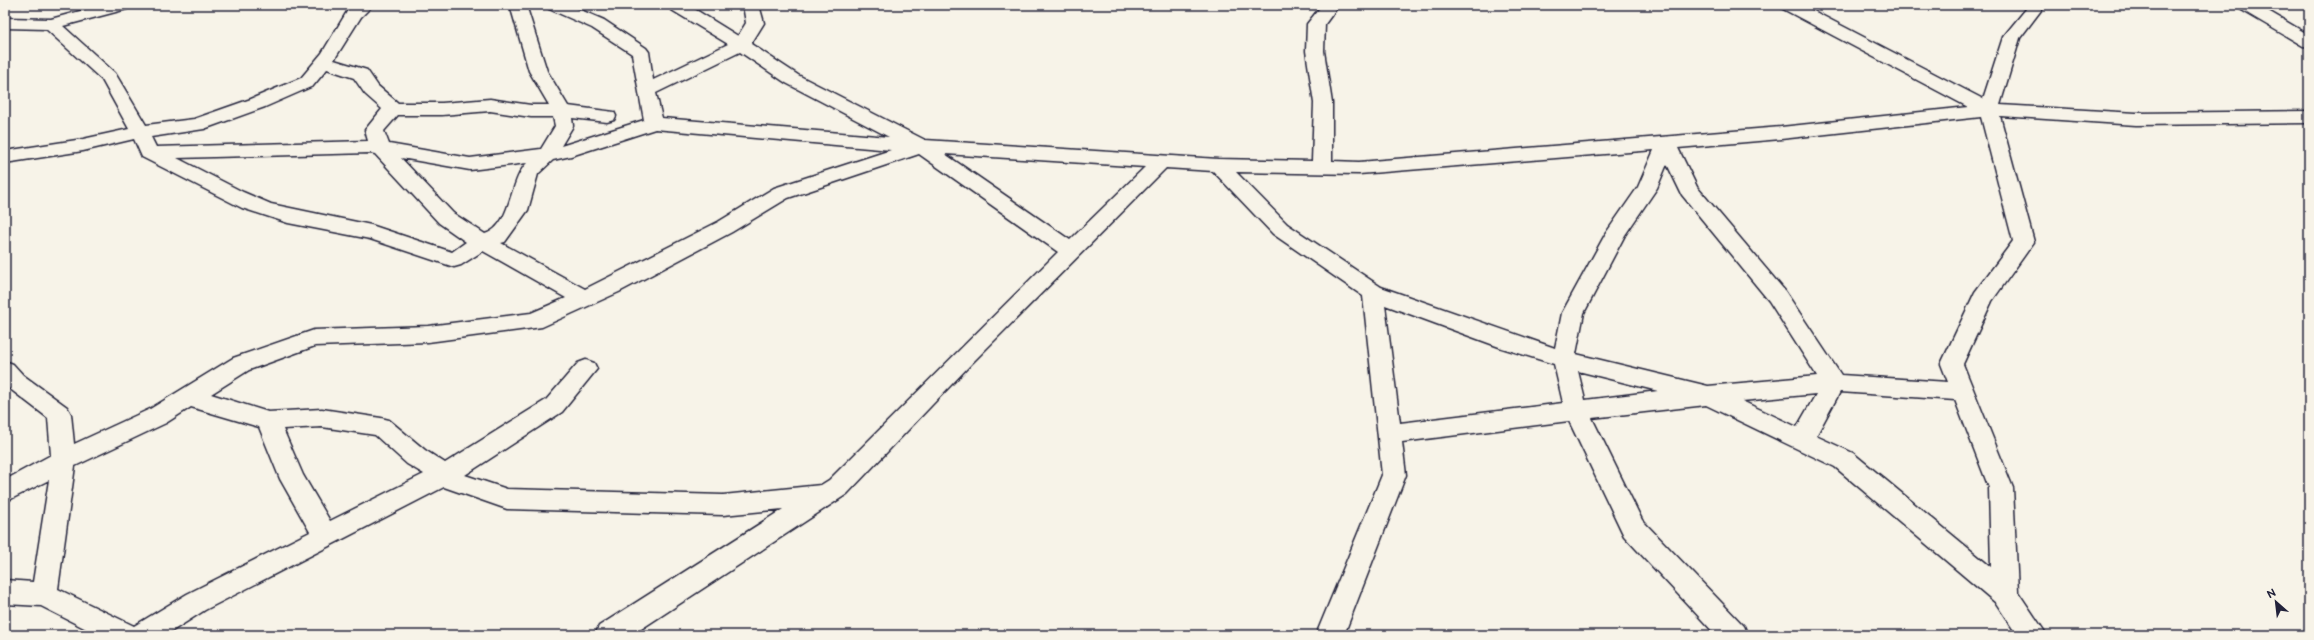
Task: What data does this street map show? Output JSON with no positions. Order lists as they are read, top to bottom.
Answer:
{
  "north": "top left"
}
